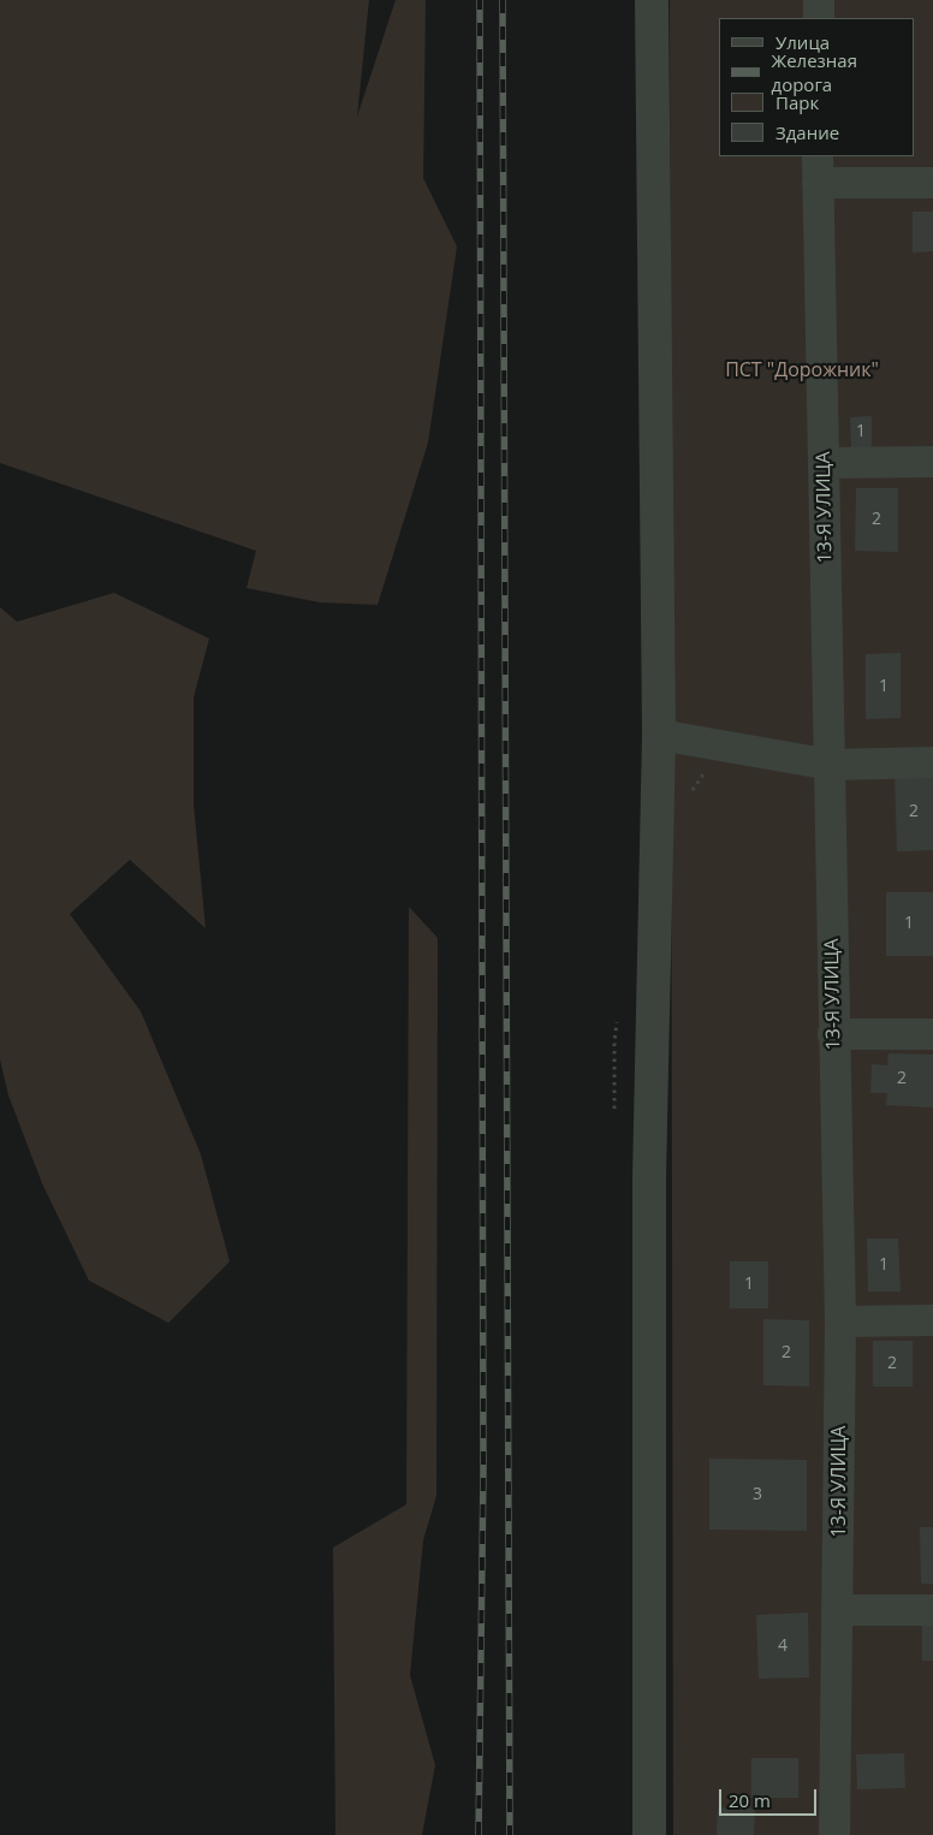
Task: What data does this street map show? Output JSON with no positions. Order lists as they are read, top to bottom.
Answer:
{
  "streets": {
    "street": ["13-Я УЛИЦА"]
  },
  "parks": ["ПСТ \"Дорожник\""],
  "house_numbers": [
    "1",
    "2",
    "1",
    "2",
    "1",
    "2",
    "1",
    "1",
    "2",
    "2",
    "3",
    "4"
  ],
  "legend": [
    "Улица",
    "Железная дорога",
    "Парк",
    "Здание"
  ],
  "scale_bar": "20 m"
}
